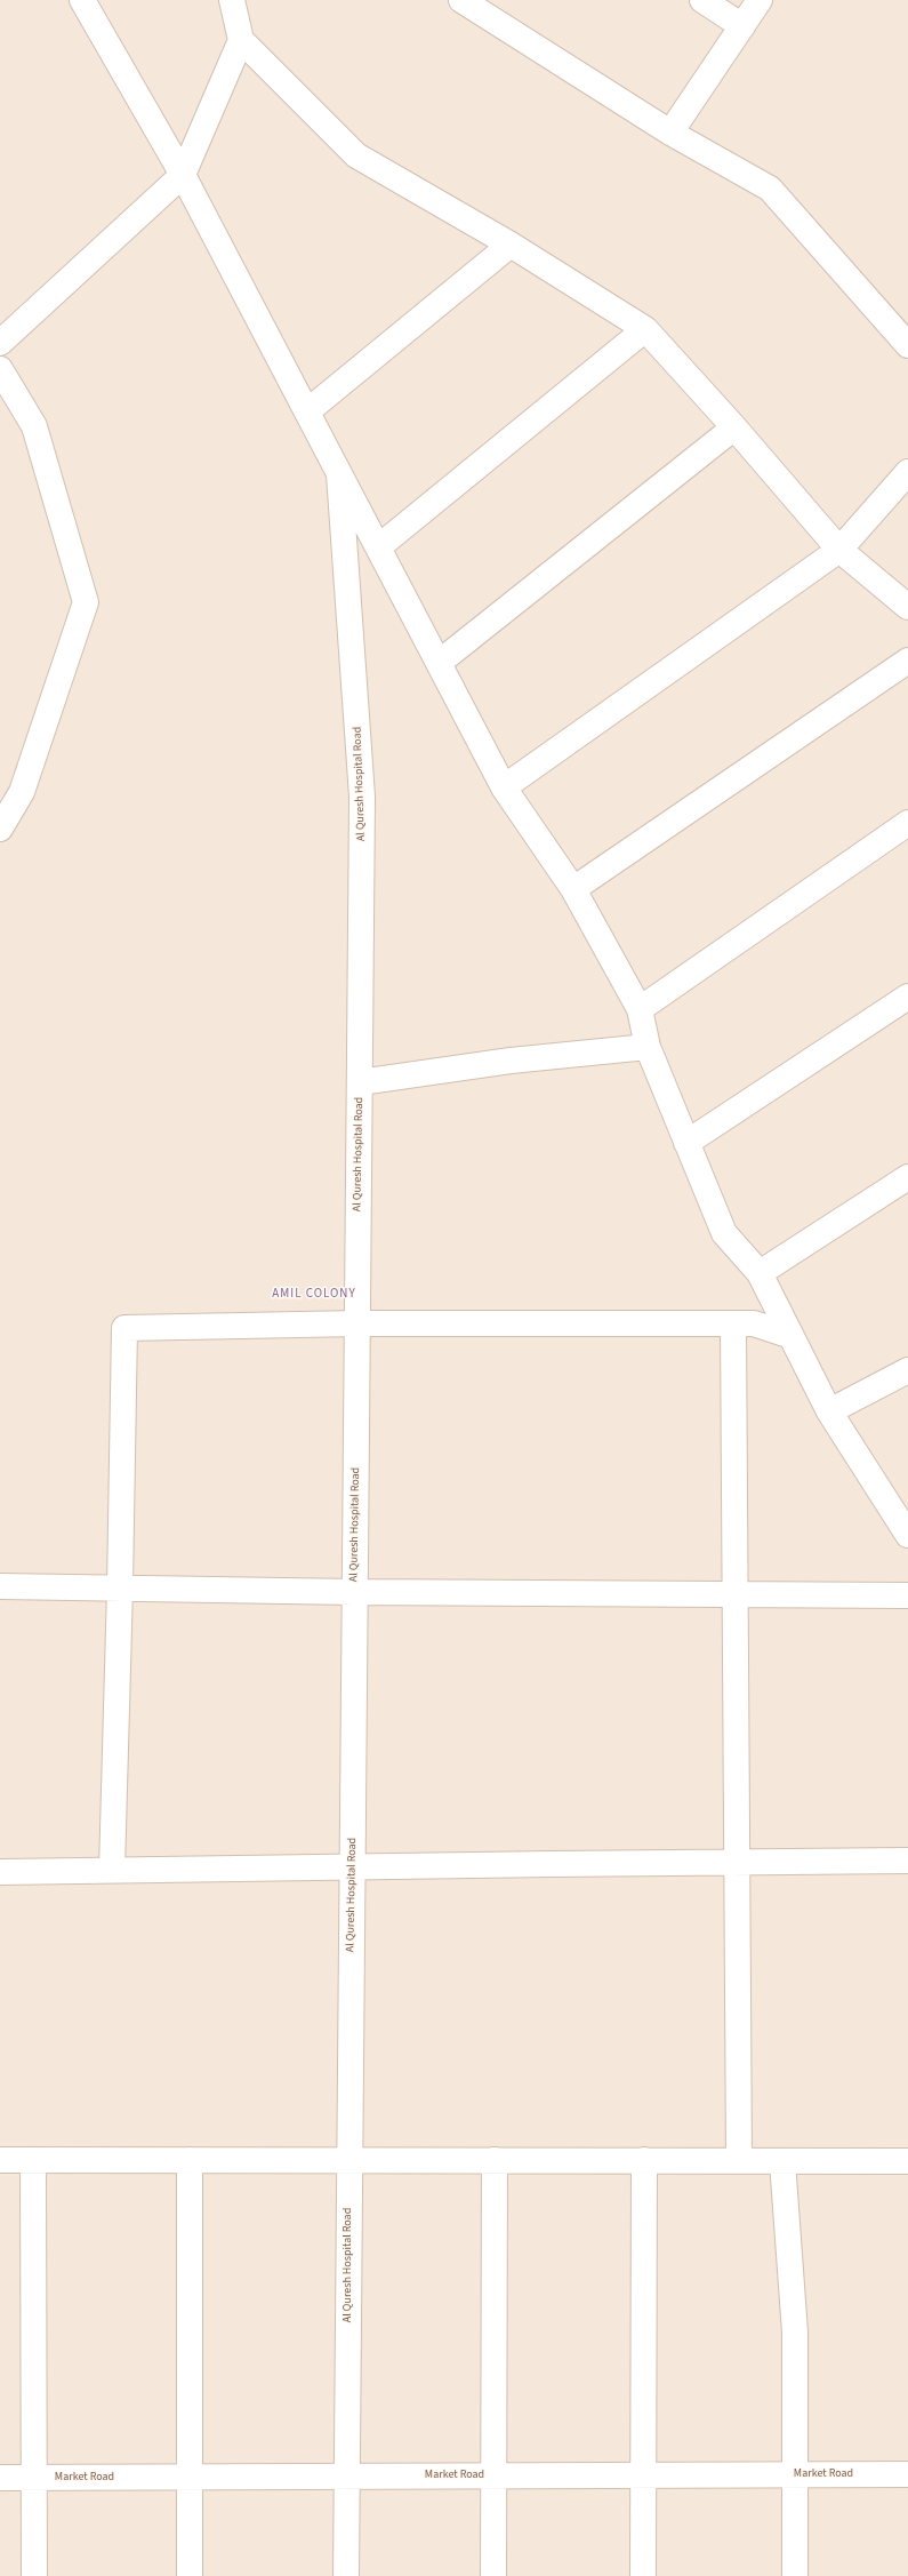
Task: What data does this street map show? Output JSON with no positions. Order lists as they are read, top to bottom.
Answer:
{
  "streets": {
    "street": ["Al Quresh Hospital Road", "Market Road"]
  },
  "crossings": [
    ["Al Quresh Hospital Road", "Market Road"]
  ],
  "districts": ["AMIL COLONY"]
}
